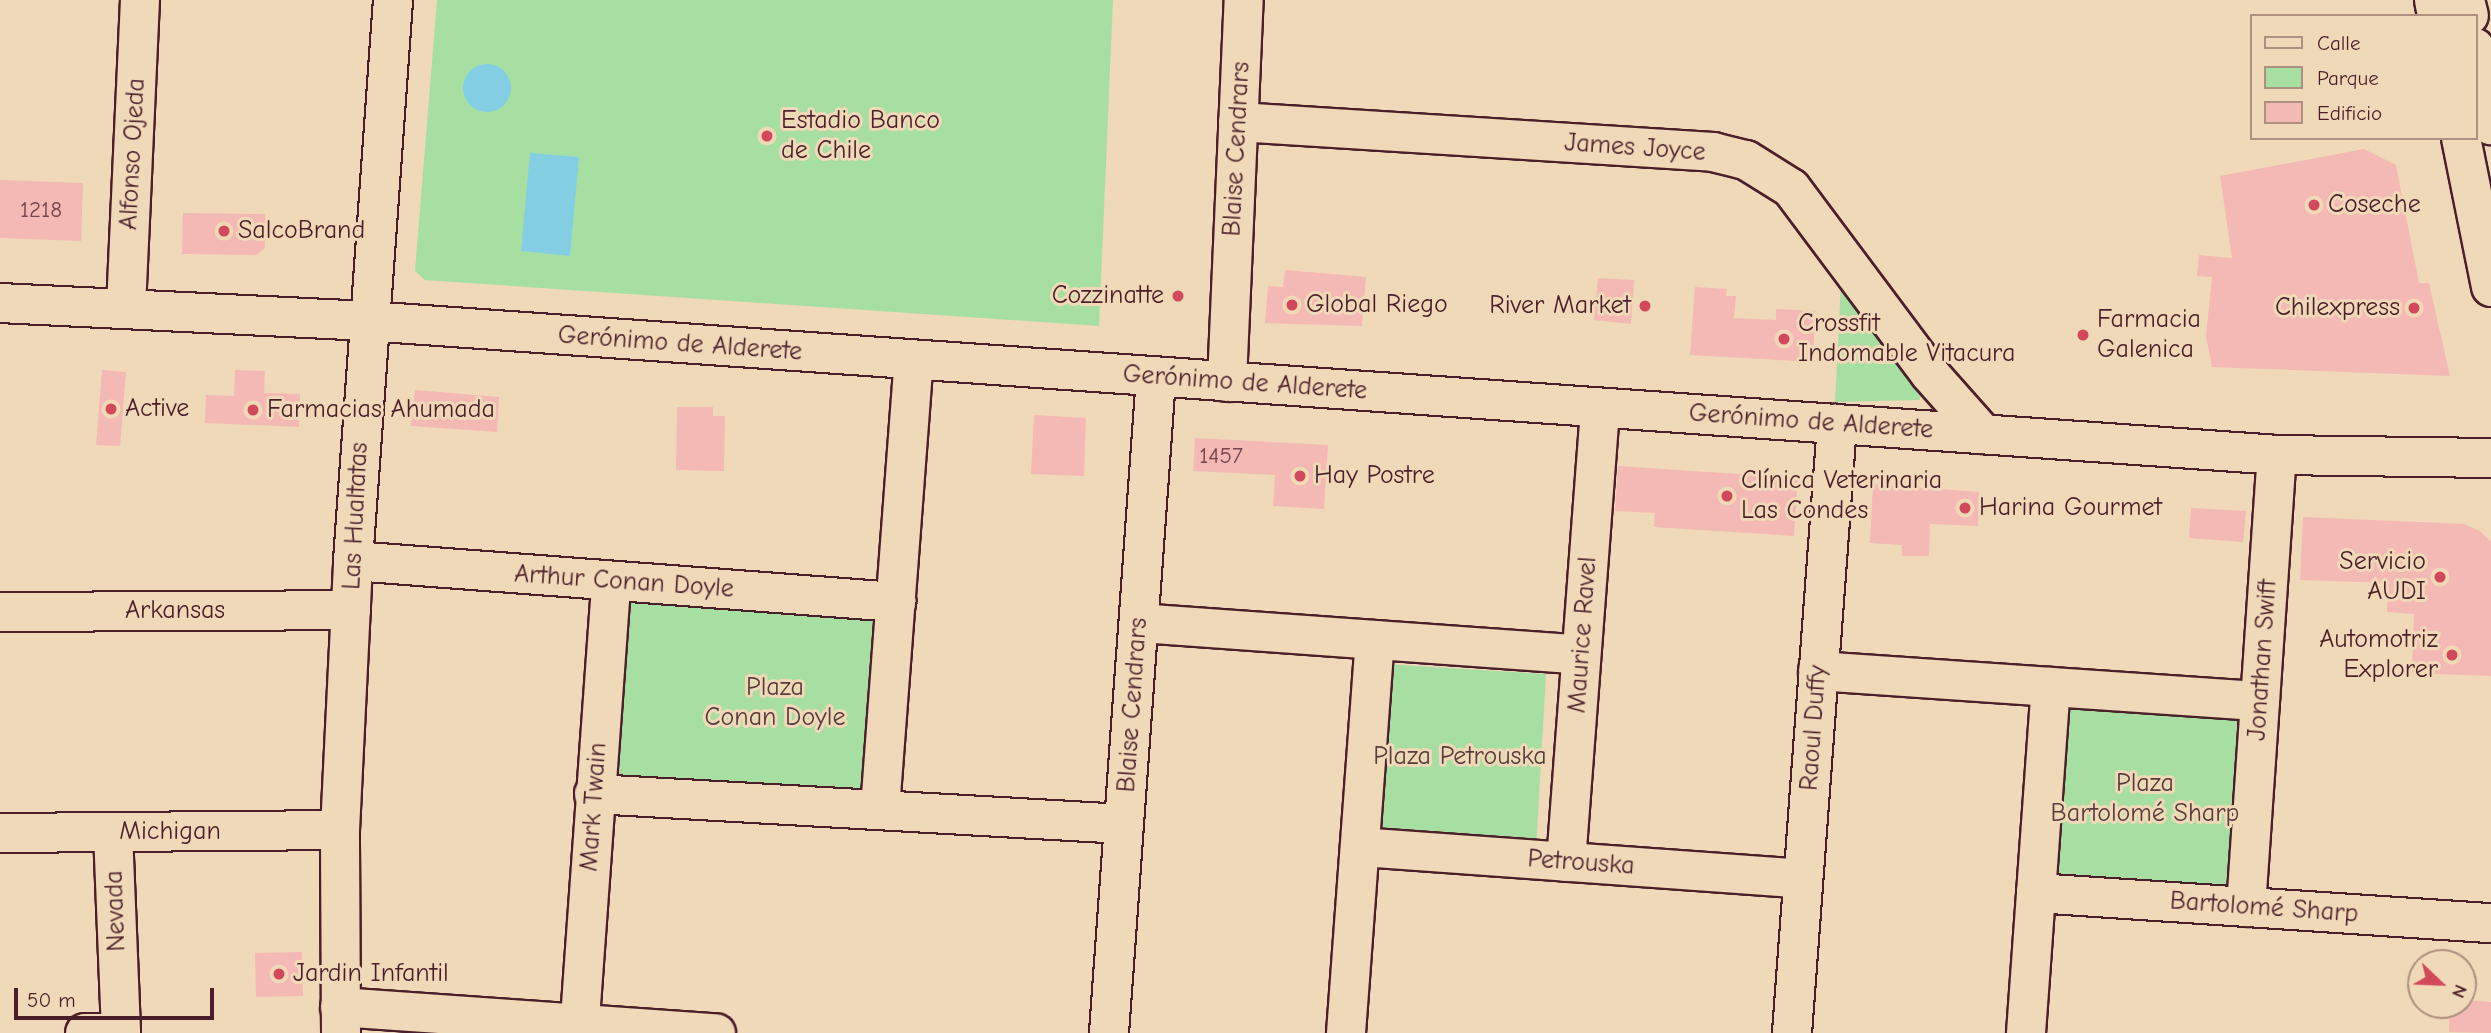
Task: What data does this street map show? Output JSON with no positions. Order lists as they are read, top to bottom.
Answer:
{
  "streets": {
    "street": [
      "James Joyce",
      "Blaise Cendrars",
      "Alfonso Ojeda",
      "Gerónimo de Alderete",
      "Las Hualtatas",
      "Arthur Conan Doyle",
      "Arkansas",
      "Maurice Ravel",
      "Jonathan Swift",
      "Raoul Duffy",
      "Mark Twain",
      "Michigan",
      "Petrouska",
      "Bartolomé Sharp",
      "Nevada"
    ]
  },
  "crossings": [
    ["James Joyce", "Blaise Cendrars"],
    ["James Joyce", "Gerónimo de Alderete"],
    ["Blaise Cendrars", "Gerónimo de Alderete"],
    ["Alfonso Ojeda", "Gerónimo de Alderete"],
    ["Gerónimo de Alderete", "Las Hualtatas"],
    ["Gerónimo de Alderete", "Maurice Ravel"],
    ["Gerónimo de Alderete", "Jonathan Swift"],
    ["Gerónimo de Alderete", "Raoul Duffy"],
    ["Las Hualtatas", "Arthur Conan Doyle"],
    ["Las Hualtatas", "Arkansas"],
    ["Las Hualtatas", "Michigan"],
    ["Arthur Conan Doyle", "Mark Twain"],
    ["Maurice Ravel", "Petrouska"],
    ["Jonathan Swift", "Bartolomé Sharp"],
    ["Raoul Duffy", "Petrouska"],
    ["Michigan", "Nevada"]
  ],
  "parks": ["Plaza Conan Doyle", "Plaza Petrouska", "Plaza Bartolomé Sharp"],
  "places": [
    "Estadio Banco de Chile",
    "Coseche",
    "SalcoBrand",
    "Cozzinatte",
    "Global Riego",
    "River Market",
    "Chilexpress",
    "Farmacia Galenica",
    "Crossfit Indomable Vitacura",
    "Active",
    "Farmacias Ahumada",
    "Hay Postre",
    "Clínica Veterinaria Las Condes",
    "Harina Gourmet",
    "Servicio AUDI",
    "Automotriz Explorer",
    "Jardin Infantil"
  ],
  "house_numbers": ["1218", "1457"],
  "legend": ["Calle", "Parque", "Edificio"],
  "scale_bar": "50 m",
  "north": "bottom right"
}
